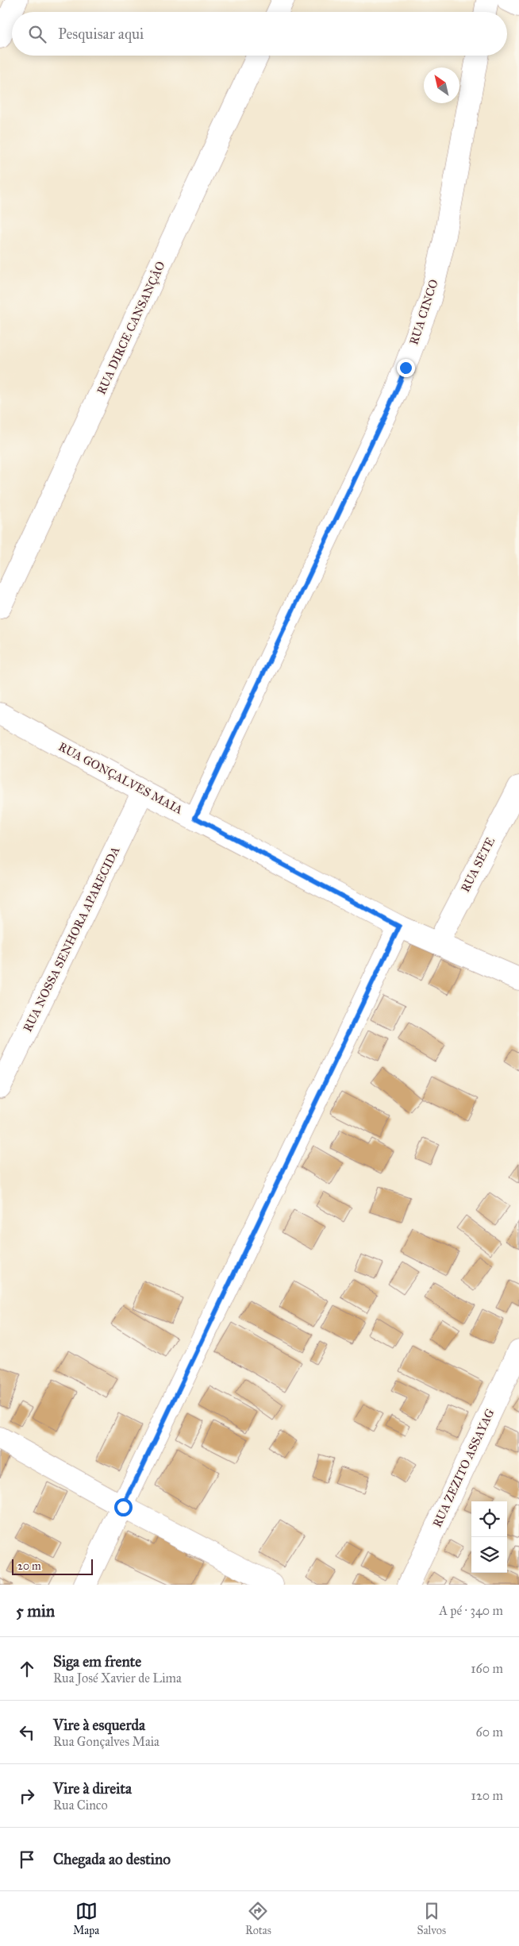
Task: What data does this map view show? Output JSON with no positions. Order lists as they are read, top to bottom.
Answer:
{
  "streets": {
    "street": [
      "RUA CINCO",
      "RUA DIRCE CANSANÇÂO",
      "RUA GONÇALVES MAIA",
      "RUA SETE",
      "RUA NOSSA SENHORA APARECIDA",
      "RUA ZEZITO ASSAYAG"
    ]
  },
  "crossings": [
    ["RUA CINCO", "RUA GONÇALVES MAIA"],
    ["RUA GONÇALVES MAIA", "RUA SETE"],
    ["RUA GONÇALVES MAIA", "RUA NOSSA SENHORA APARECIDA"]
  ],
  "scale_bar": "20 m",
  "north": "top left",
  "page": {
    "search": "Pesquisar aqui",
    "scale": "20 m",
    "heading": ["5 min", "A pé · 340 m"],
    "list": [
      ["Siga em frente", "Rua José Xavier de Lima", "160 m"],
      ["Vire à esquerda", "Rua Gonçalves Maia", "60 m"],
      ["Vire à direita", "Rua Cinco", "120 m"],
      "Chegada ao destino"
    ],
    "nav": ["Mapa", "Rotas", "Salvos"]
  }
}
